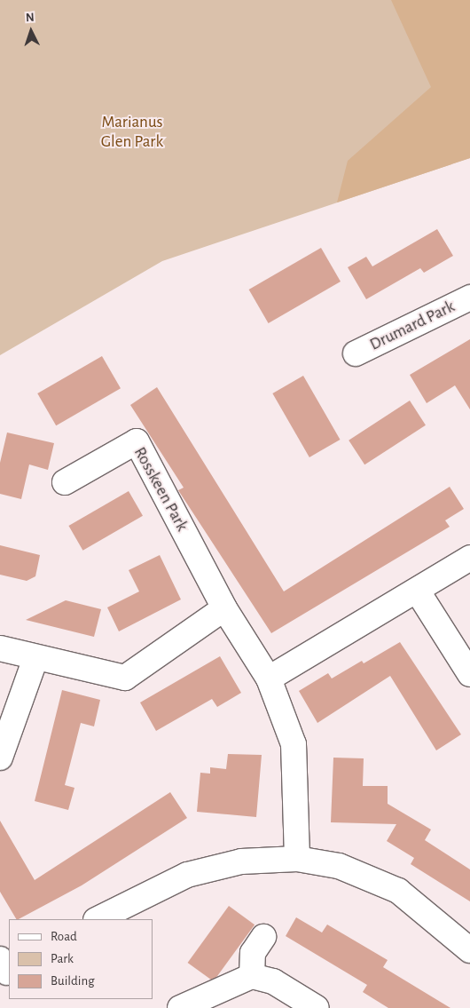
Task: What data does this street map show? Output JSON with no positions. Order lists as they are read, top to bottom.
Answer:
{
  "streets": {
    "street": ["Drumard Park", "Rosskeen Park"]
  },
  "parks": ["Marianus Glen Park"],
  "legend": ["Road", "Park", "Building"],
  "north": "top"
}
